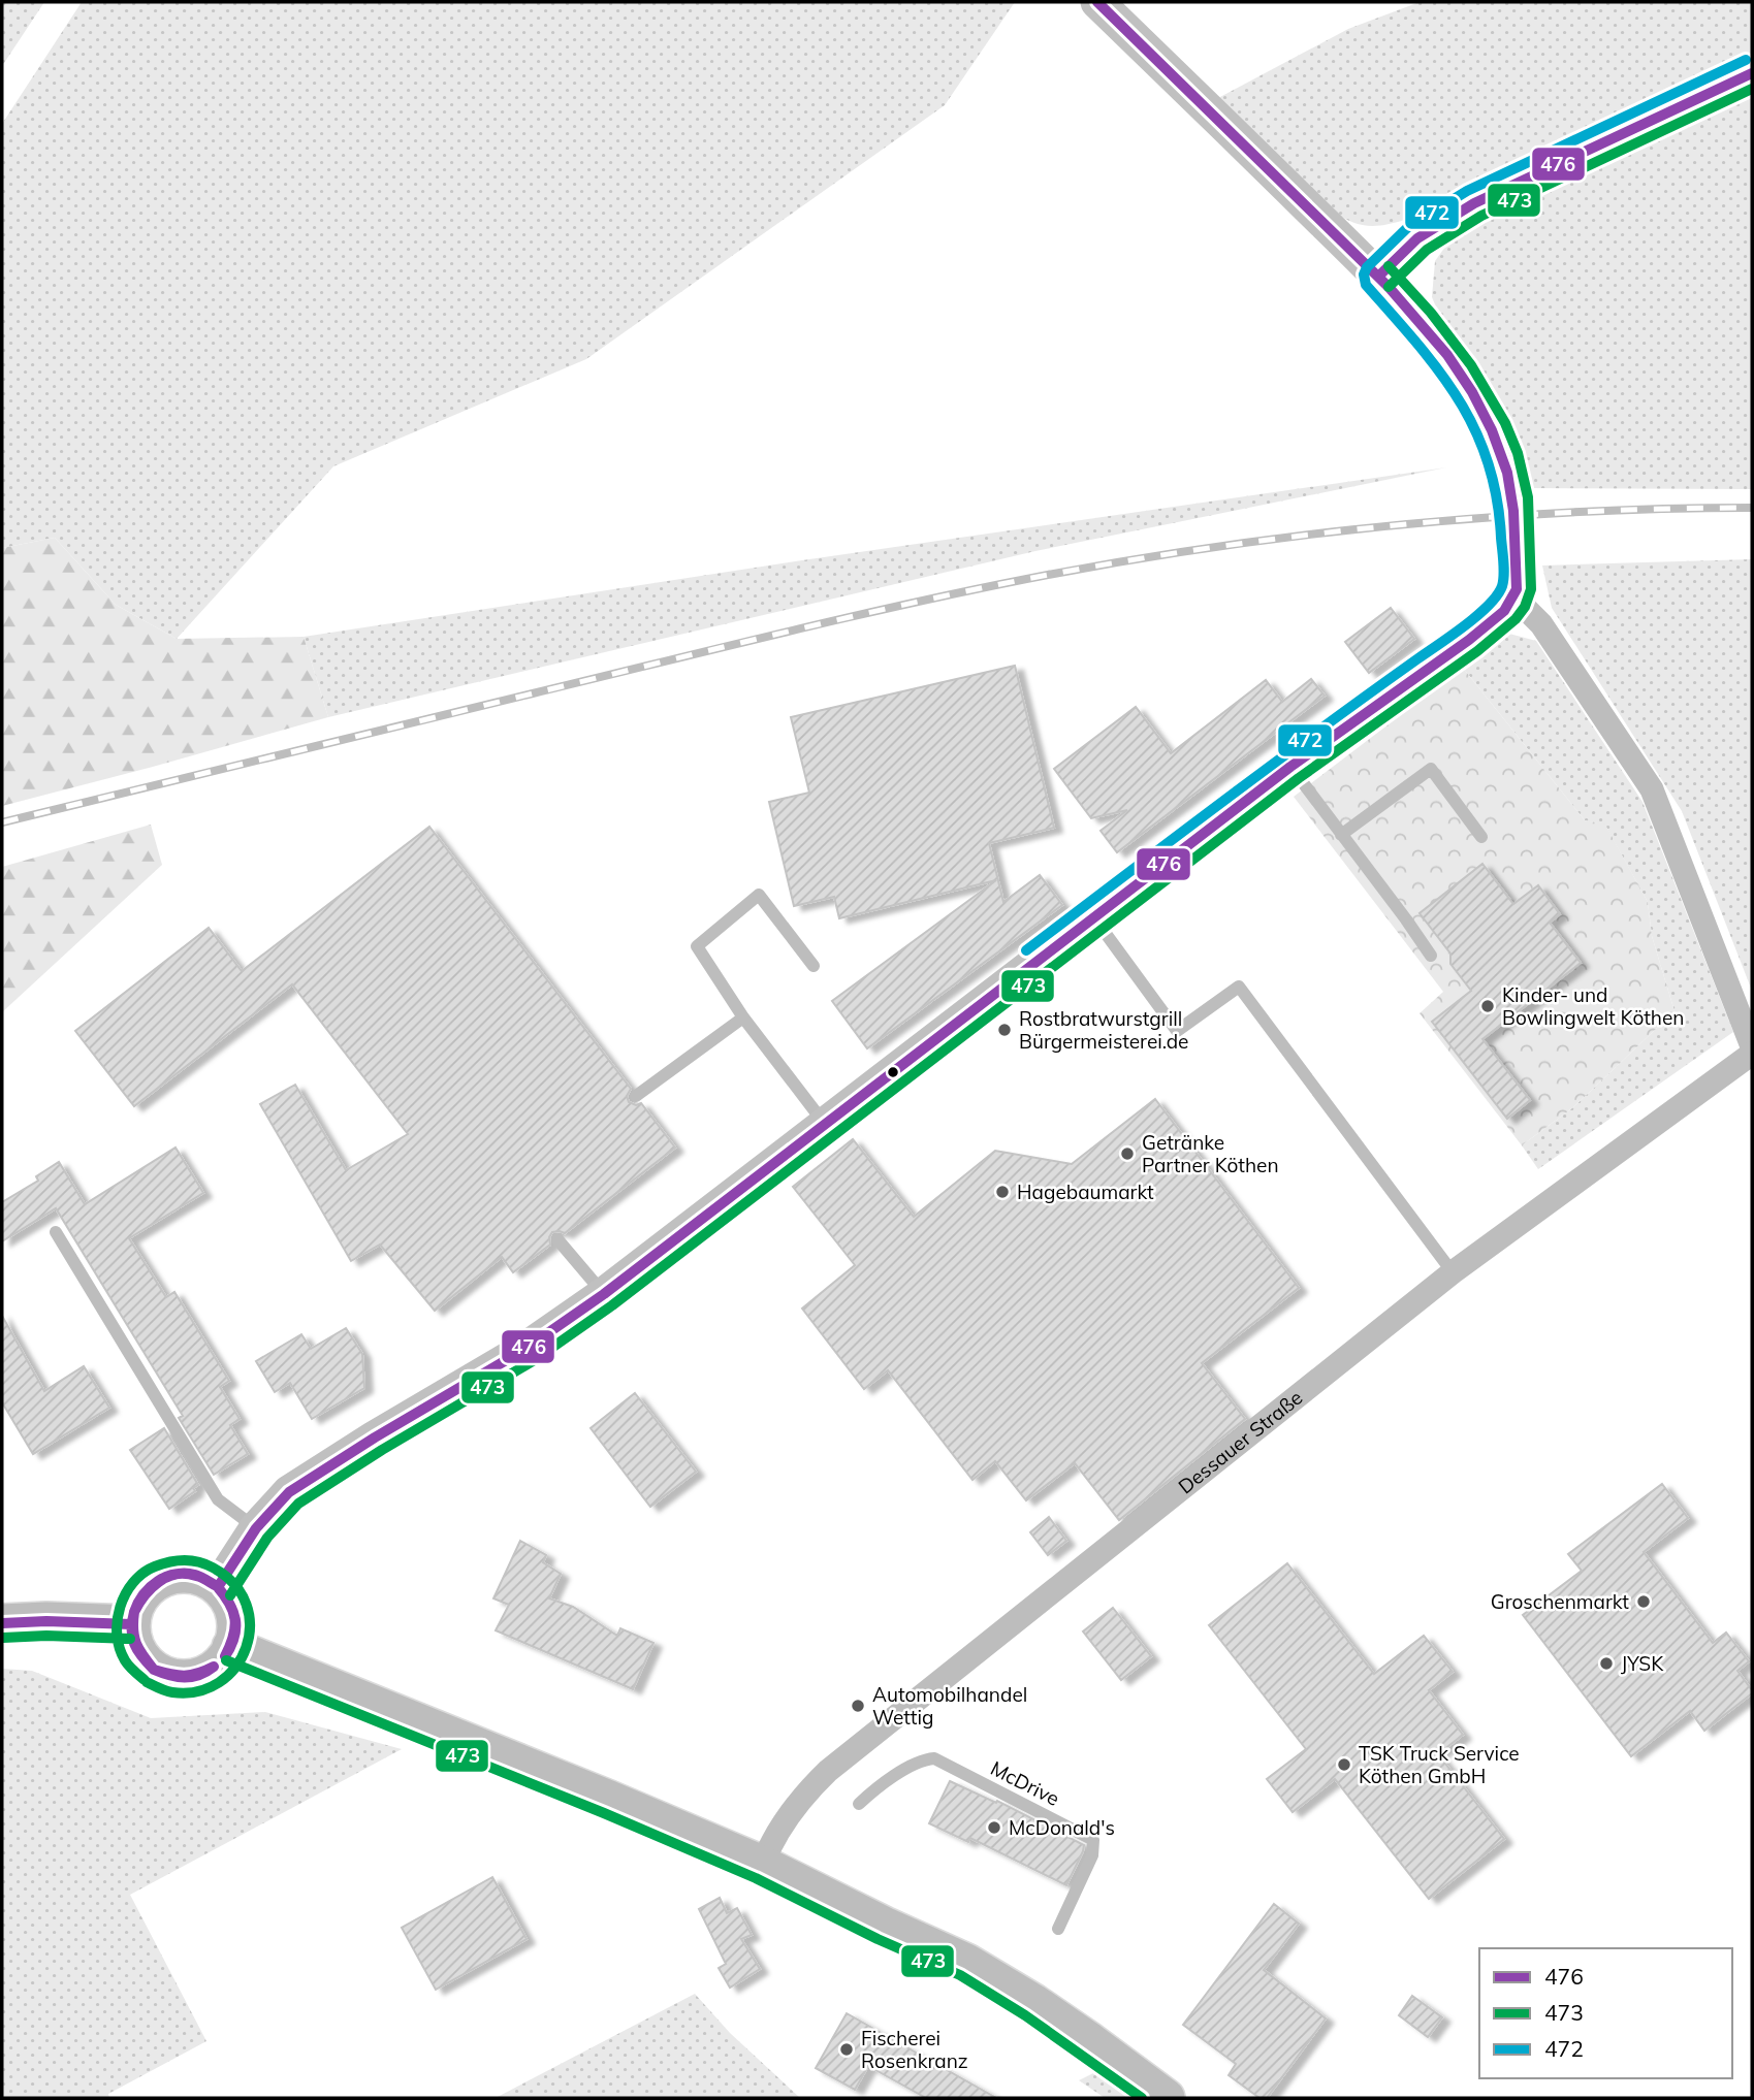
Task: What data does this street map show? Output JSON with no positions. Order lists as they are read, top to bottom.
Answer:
{
  "streets": {
    "street": ["Dessauer Straße"],
    "lane": ["McDrive"]
  },
  "places": [
    "Kinder- und Bowlingwelt Köthen",
    "Rostbratwurstgrill Bürgermeisterei.de",
    "Getränke Partner Köthen",
    "Hagebaumarkt",
    "Groschenmarkt",
    "JYSK",
    "Automobilhandel Wettig",
    "TSK Truck Service Köthen GmbH",
    "McDonald's",
    "Fischerei Rosenkranz"
  ],
  "lines": ["transit line 476", "transit line 472", "transit line 473"],
  "legend": ["476", "473", "472"]
}
